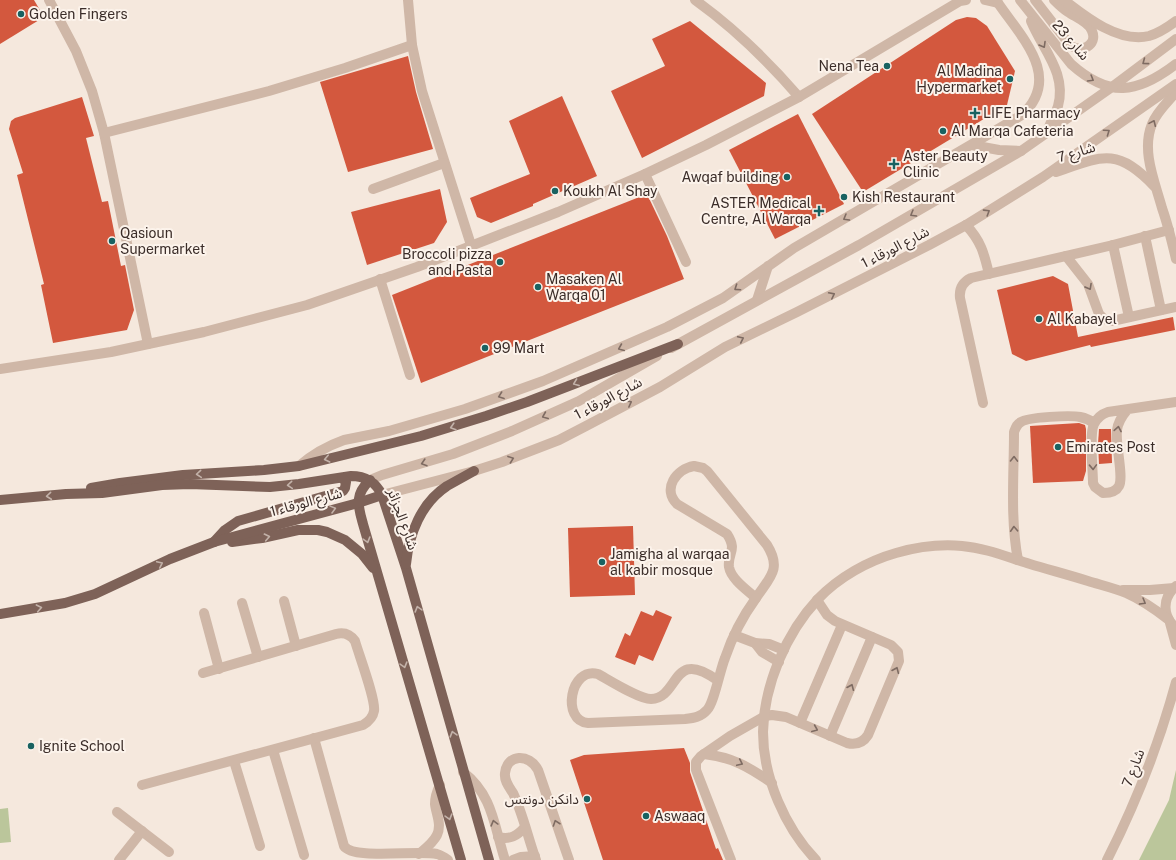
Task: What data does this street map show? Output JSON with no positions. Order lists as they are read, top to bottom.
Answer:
{
  "streets": {
    "main road": ["شارع الورقاء 1", "شارع الجزائر"],
    "street": ["شارع 23", "شارع 7"]
  },
  "crossings": [
    ["شارع 23", "شارع الورقاء 1"],
    ["شارع 7", "شارع الورقاء 1"],
    ["شارع الورقاء 1", "شارع الجزائر"]
  ],
  "one_way": ["شارع 23"],
  "places": {
    "other": [
      "Golden Fingers",
      "Nena Tea",
      "Al Madina Hypermarket",
      "Al Marqa Cafeteria",
      "Awqaf building",
      "Koukh Al Shay",
      "Kish Restaurant",
      "Qasioun Supermarket",
      "Broccoli pizza and Pasta",
      "Masaken Al Warqa 01",
      "Al Kabayel",
      "99 Mart",
      "Emirates Post",
      "Jamigha al warqaa al kabir mosque",
      "Ignite School",
      "دانكن دونتس",
      "Aswaaq"
    ],
    "health": ["LIFE Pharmacy", "Aster Beauty Clinic", "ASTER Medical Centre, Al Warqa"]
  }
}
